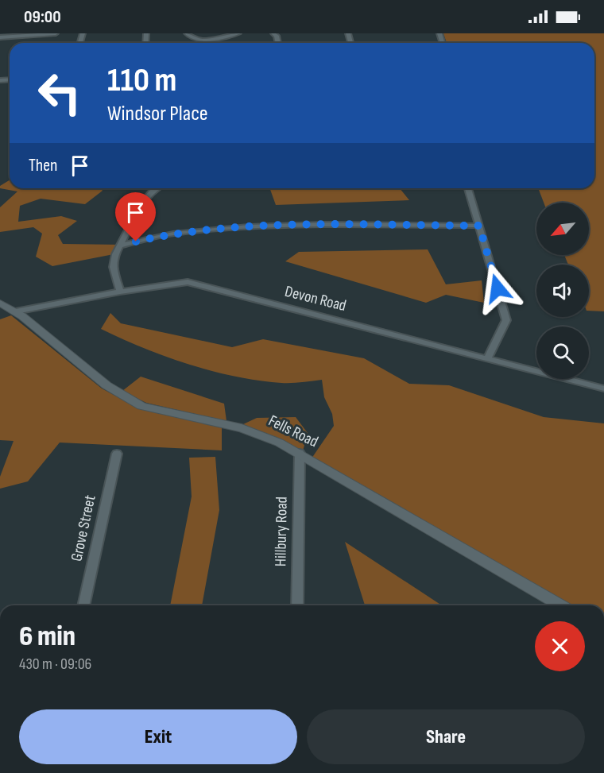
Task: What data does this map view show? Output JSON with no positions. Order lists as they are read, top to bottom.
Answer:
{
  "streets": {
    "street": [
      "Devon Road",
      "Fells Road",
      "Grove Street",
      "Hillbury Road"
    ]
  },
  "crossings": [
    ["Devon Road", "Fells Road"],
    ["Fells Road", "Hillbury Road"]
  ],
  "north": "bottom left",
  "page": {
    "status": "09:00",
    "turn": ["110 m", "Windsor Place"],
    "then": "Then",
    "heading": ["6 min", "430 m · 09:06"],
    "buttons": ["Exit", "Share"]
  }
}
